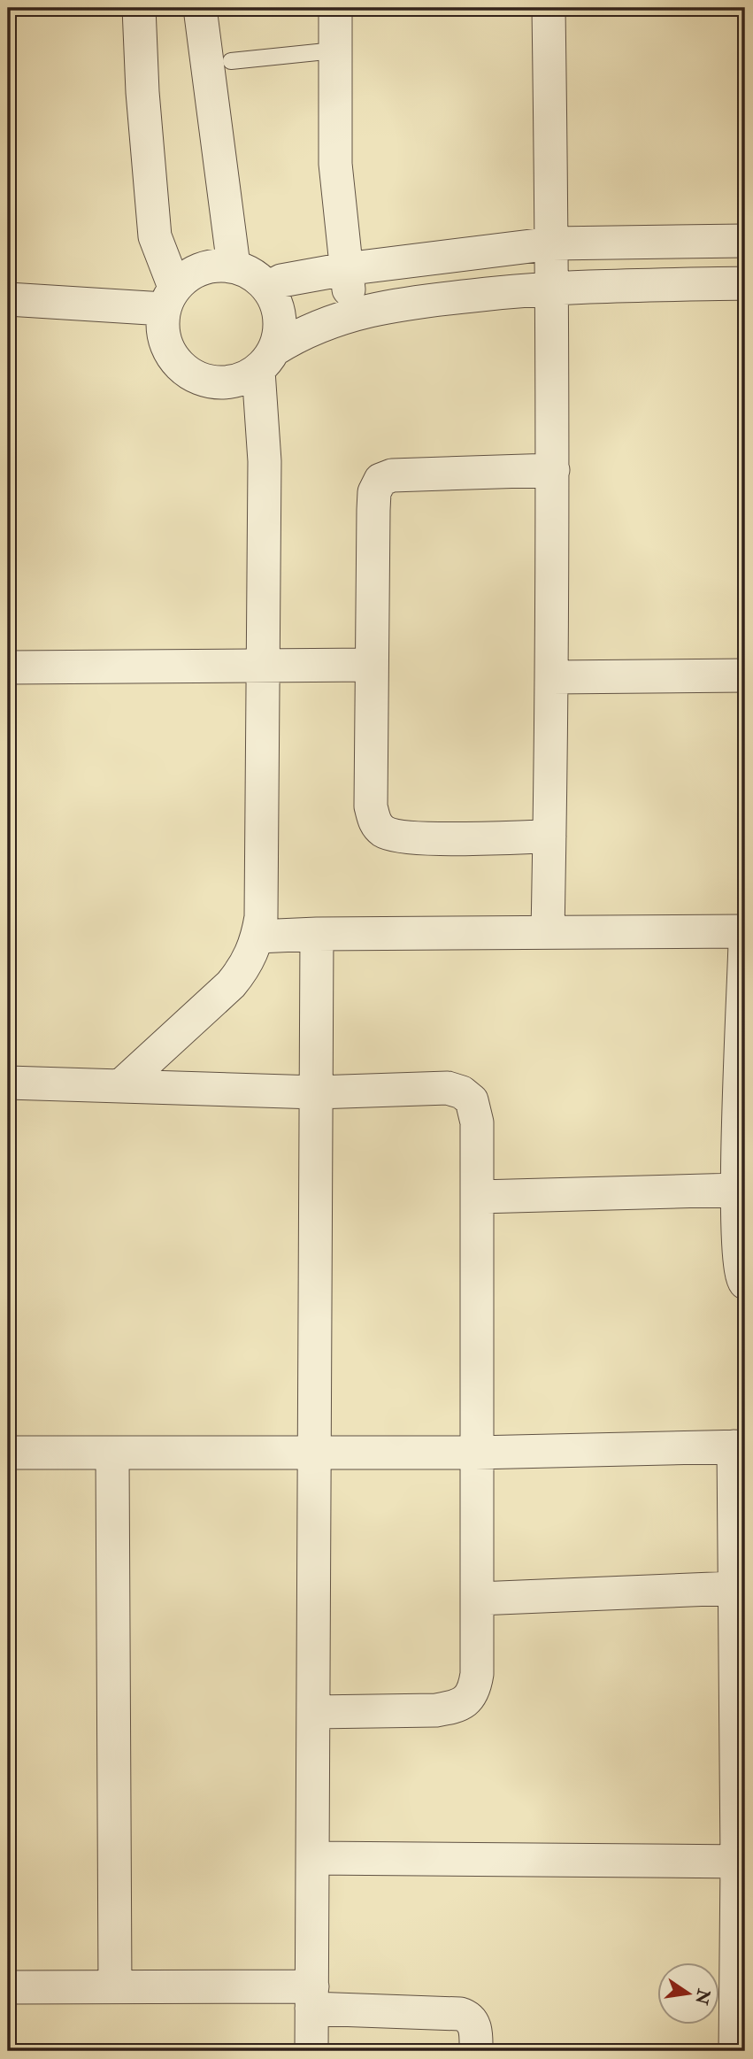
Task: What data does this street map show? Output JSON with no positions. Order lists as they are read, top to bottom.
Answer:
{
  "north": "right"
}
